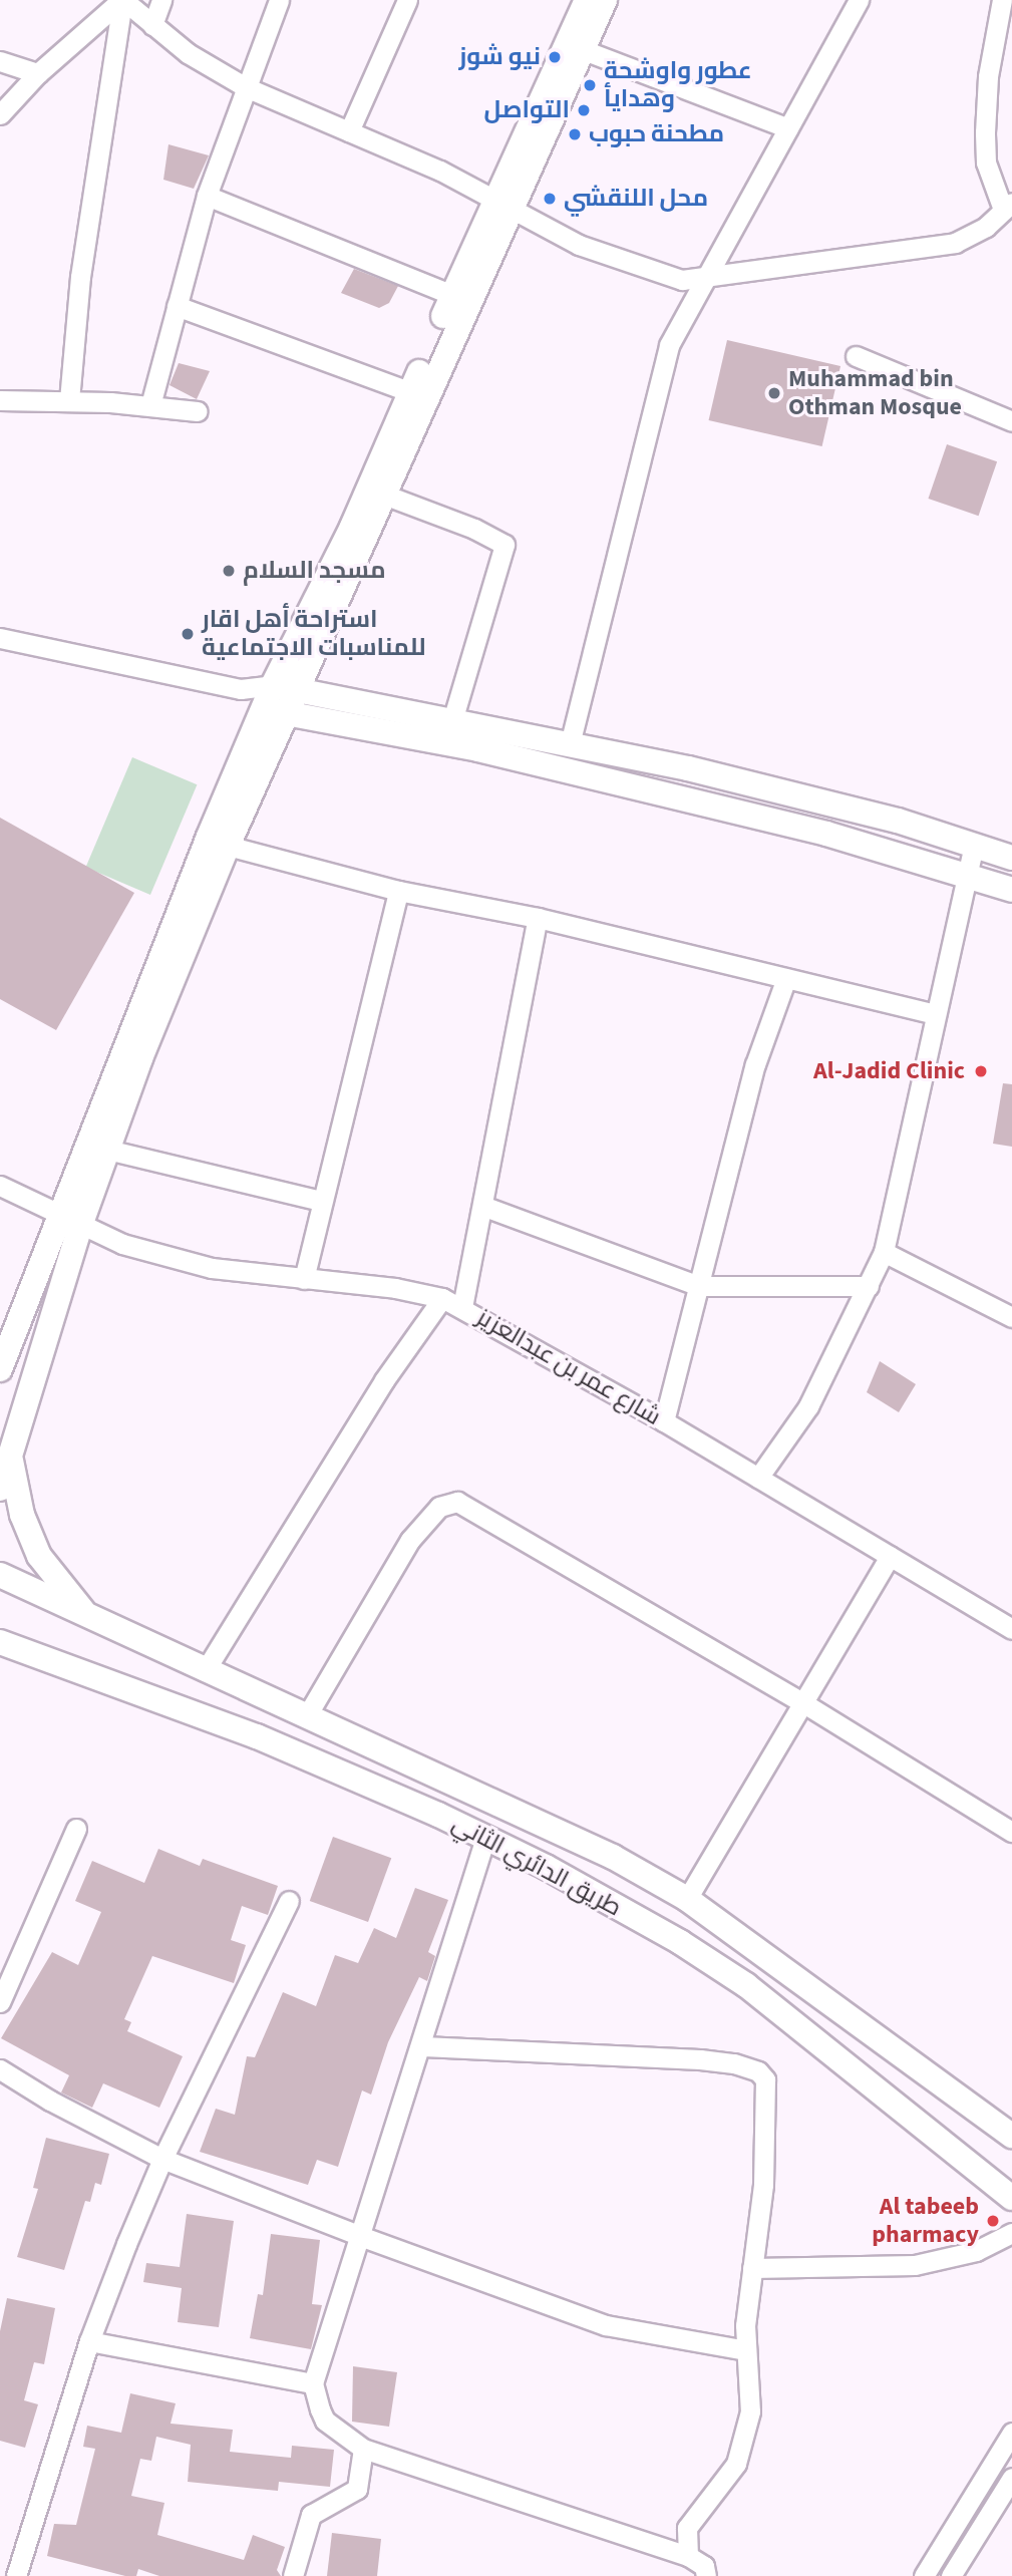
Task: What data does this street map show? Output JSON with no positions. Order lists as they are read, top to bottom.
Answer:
{
  "streets": {
    "main road": ["طريق الدائري الثاني"],
    "street": ["شارع عمر بن عبدالعزيز"]
  },
  "places": [
    "نيو شوز",
    "عطور واوشحة وهدايأ",
    "التواصل",
    "مطحنة حبوب",
    "محل اللنقشي",
    "Muhammad bin Othman Mosque",
    "مسجد السلام",
    "استراحة أهل اقار للمناسبات الاجتماعية",
    "Al-Jadid Clinic",
    "Al tabeeb pharmacy"
  ]
}
